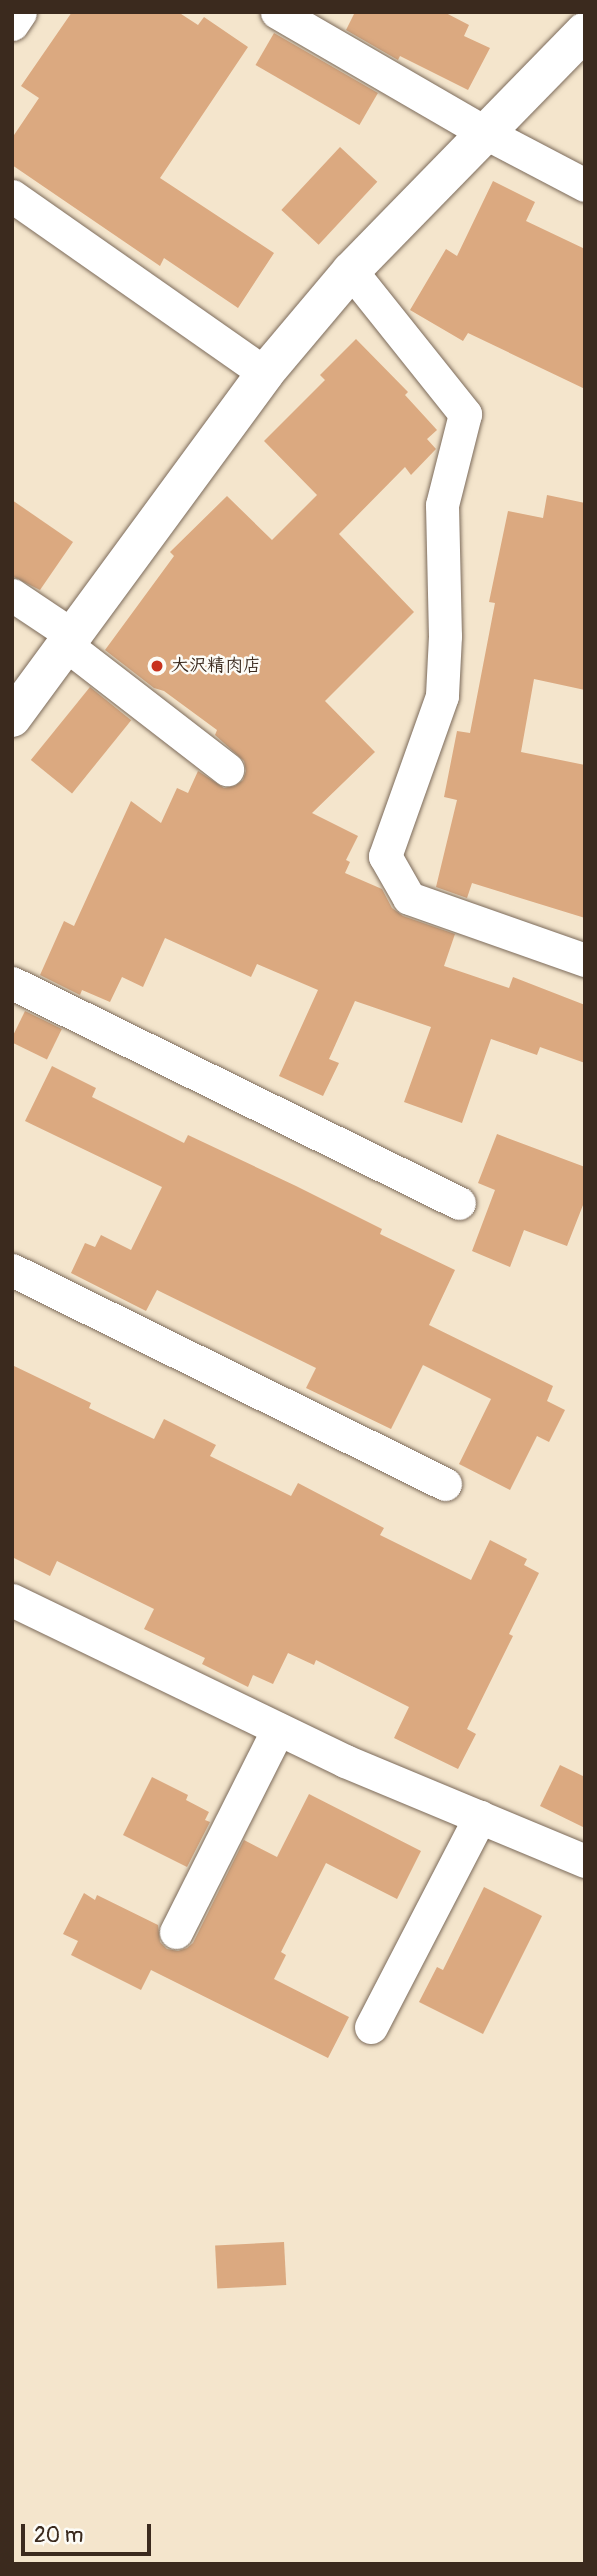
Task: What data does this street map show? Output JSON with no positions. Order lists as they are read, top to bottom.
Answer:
{
  "places": ["大沢精肉店"],
  "scale_bar": "20 m"
}
